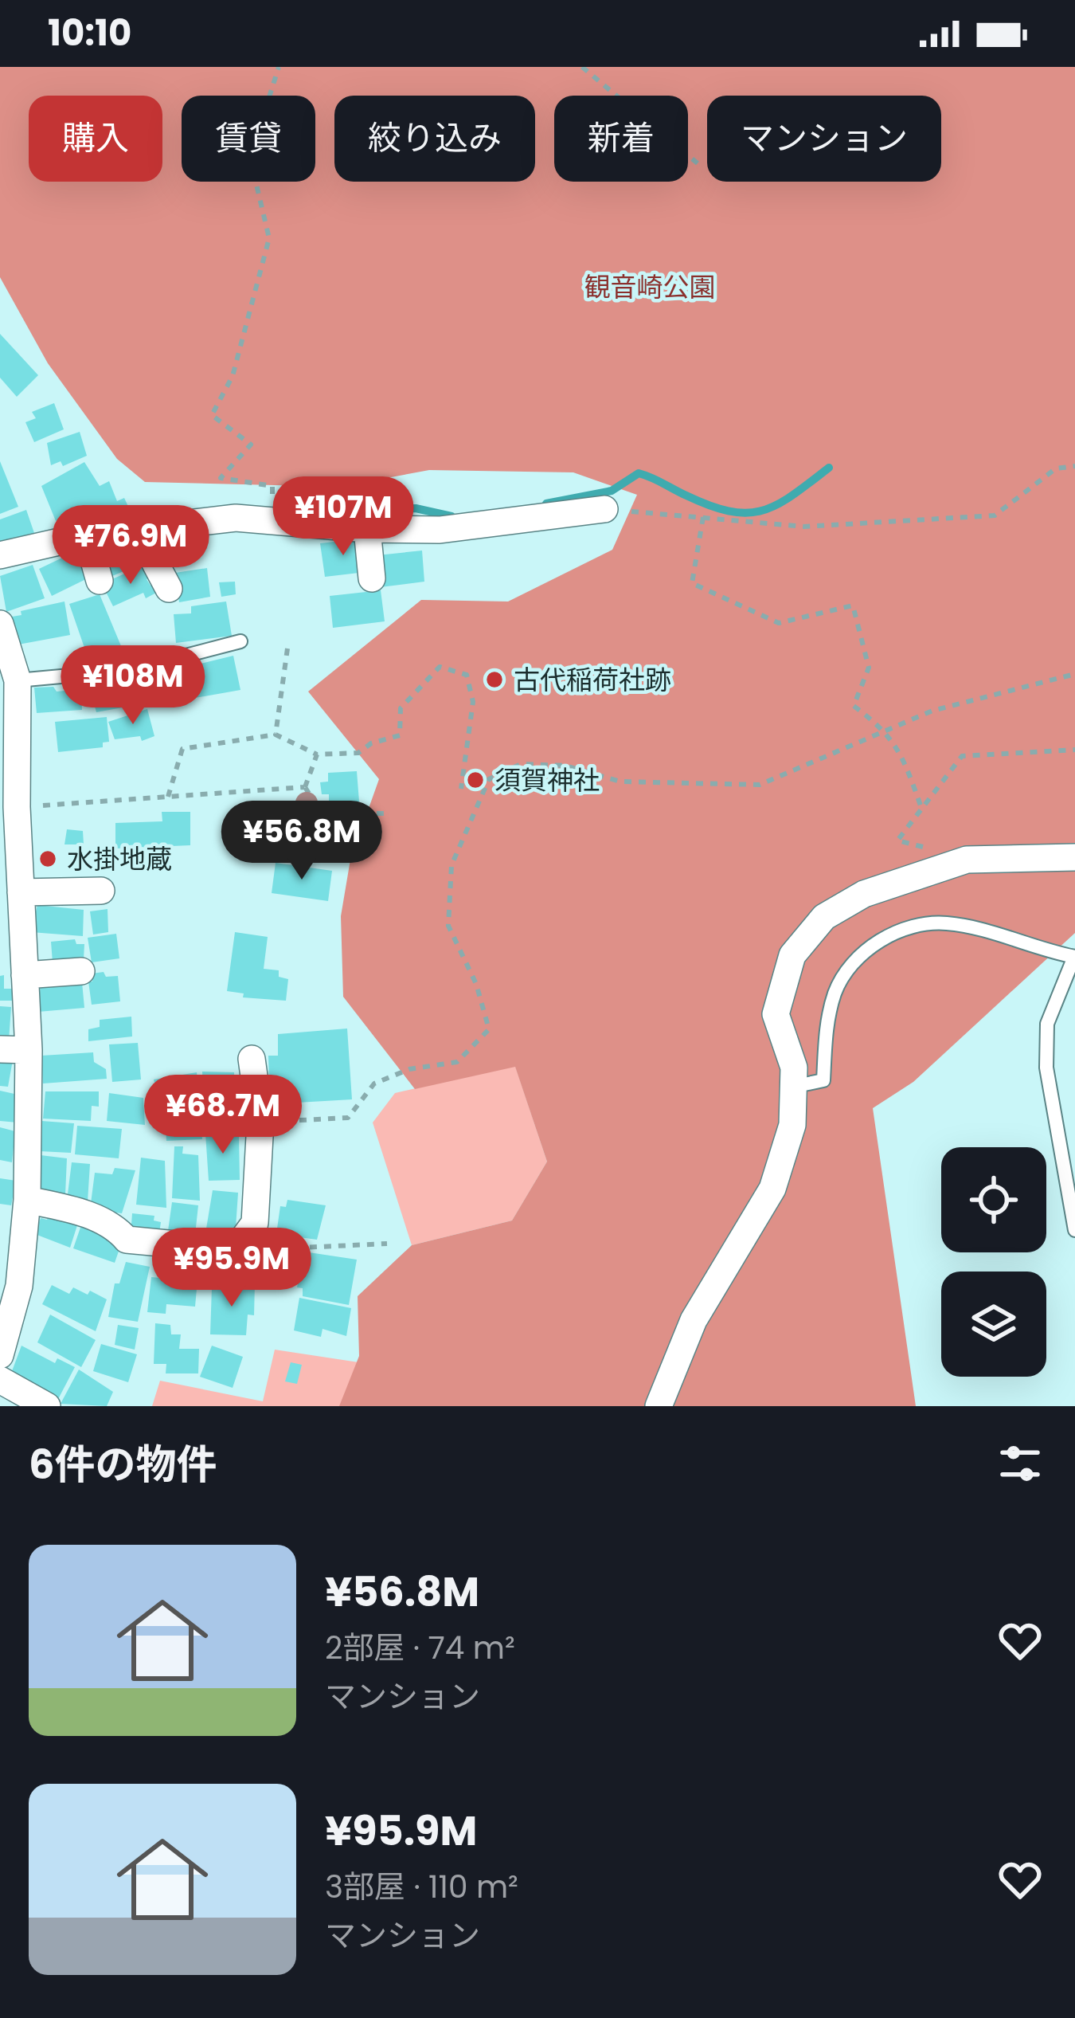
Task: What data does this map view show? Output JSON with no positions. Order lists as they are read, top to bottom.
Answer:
{
  "parks": ["観音崎公園"],
  "places": ["古代稲荷社跡", "須賀神社", "水掛地蔵"],
  "page": {
    "status": "10:10",
    "chip": [
      "購入",
      "賃貸",
      "絞り込み",
      "新着",
      "マンション"
    ],
    "price": [
      "¥107M",
      "¥76.9M",
      "¥108M",
      "¥56.8M",
      "¥68.7M",
      "¥95.9M"
    ],
    "heading": "6件の物件",
    "list": [
      {
        "name": "¥56.8M",
        "note": "2部屋 · 74 m² · マンション"
      },
      {
        "name": "¥95.9M",
        "note": "3部屋 · 110 m² · マンション"
      }
    ]
  }
}
